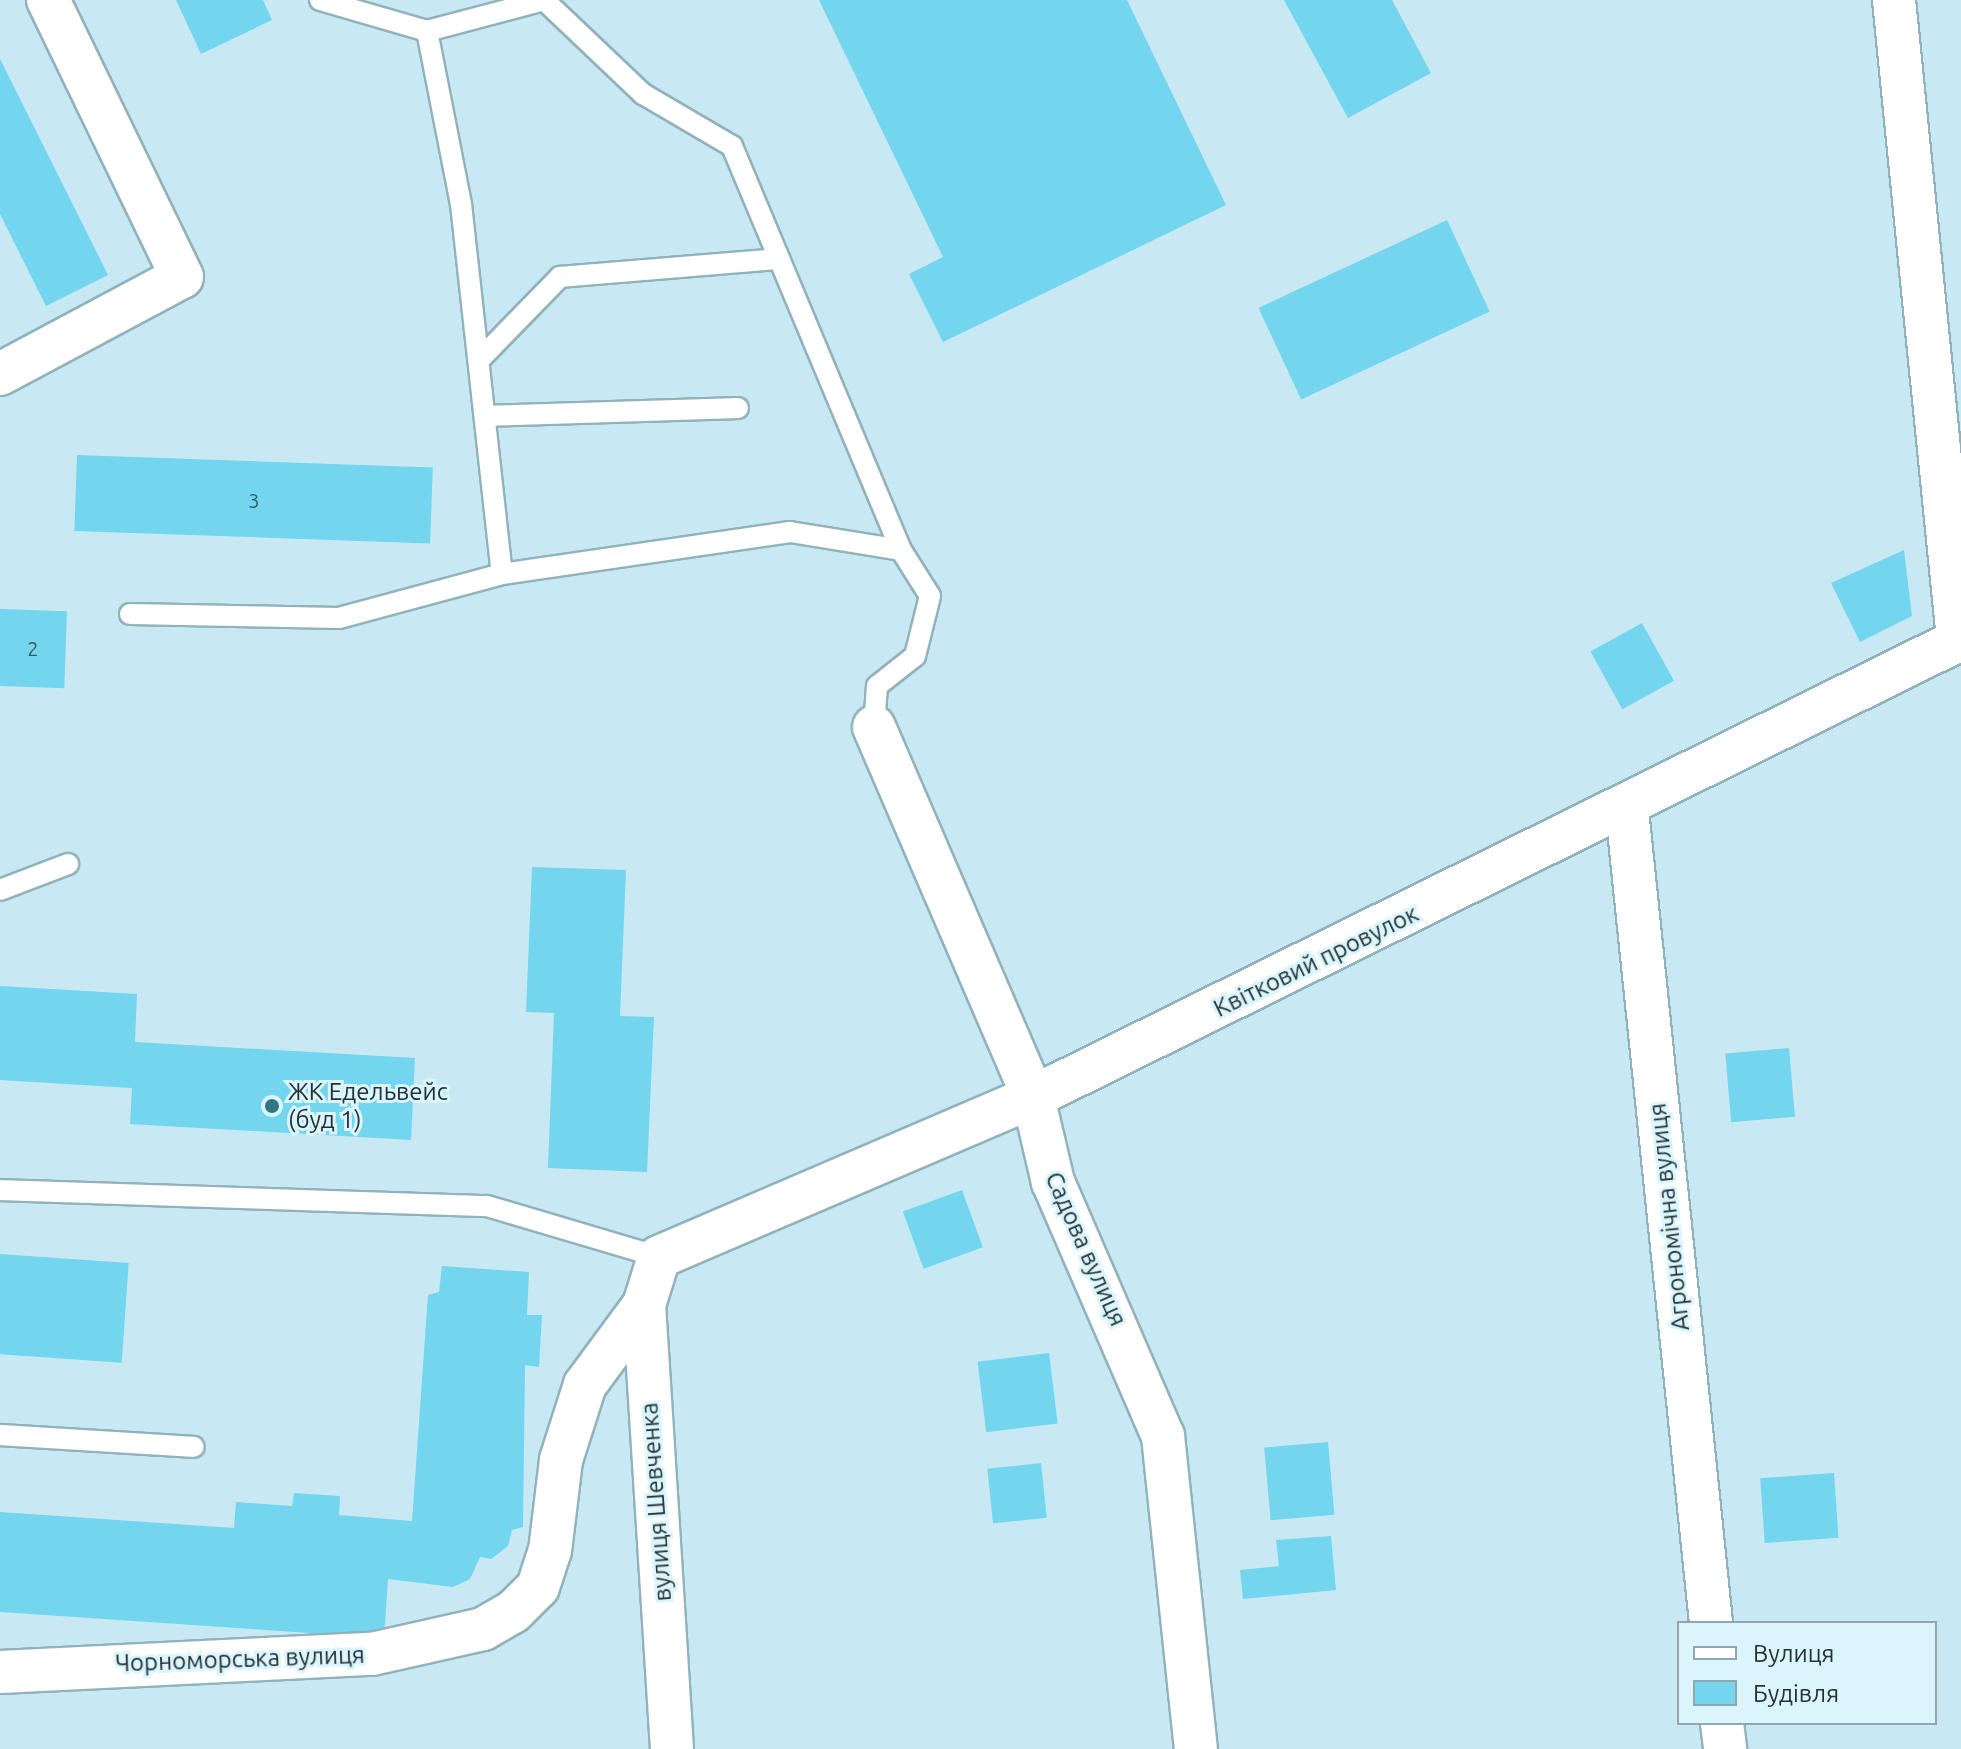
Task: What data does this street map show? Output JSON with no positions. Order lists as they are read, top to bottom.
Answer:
{
  "streets": {
    "street": [
      "Квітковий провулок",
      "Агрономічна вулиця",
      "Садова вулиця",
      "вулиця Шевченка",
      "Чорноморська вулиця"
    ]
  },
  "crossings": [
    ["Квітковий провулок", "Агрономічна вулиця"],
    ["Квітковий провулок", "Садова вулиця"],
    ["Квітковий провулок", "вулиця Шевченка"],
    ["вулиця Шевченка", "Чорноморська вулиця"]
  ],
  "places": ["ЖК Едельвейс (буд 1)"],
  "house_numbers": ["3", "2"],
  "legend": ["Вулиця", "Будівля"]
}
